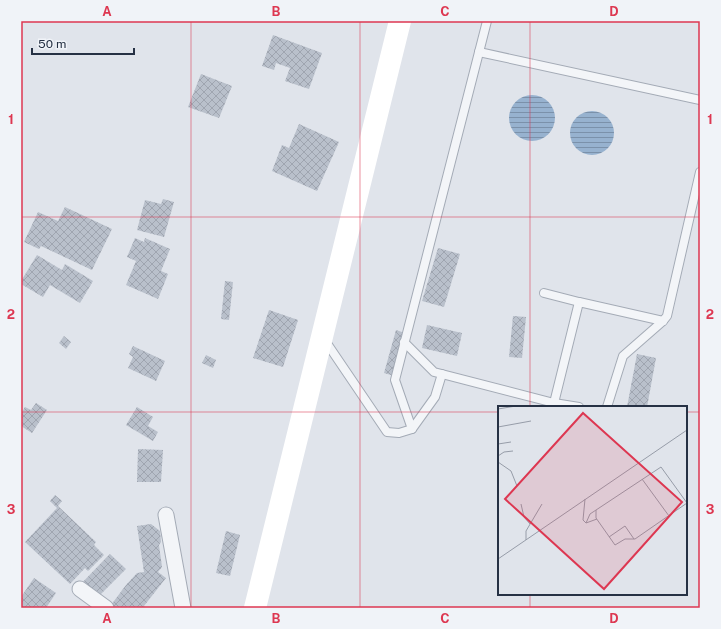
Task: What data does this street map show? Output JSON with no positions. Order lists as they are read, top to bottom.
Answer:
{
  "scale_bar": "50 m",
  "grid": {
    "columns": [
      "A",
      "B",
      "C",
      "D"
    ],
    "rows": ["1", "2", "3"]
  }
}
